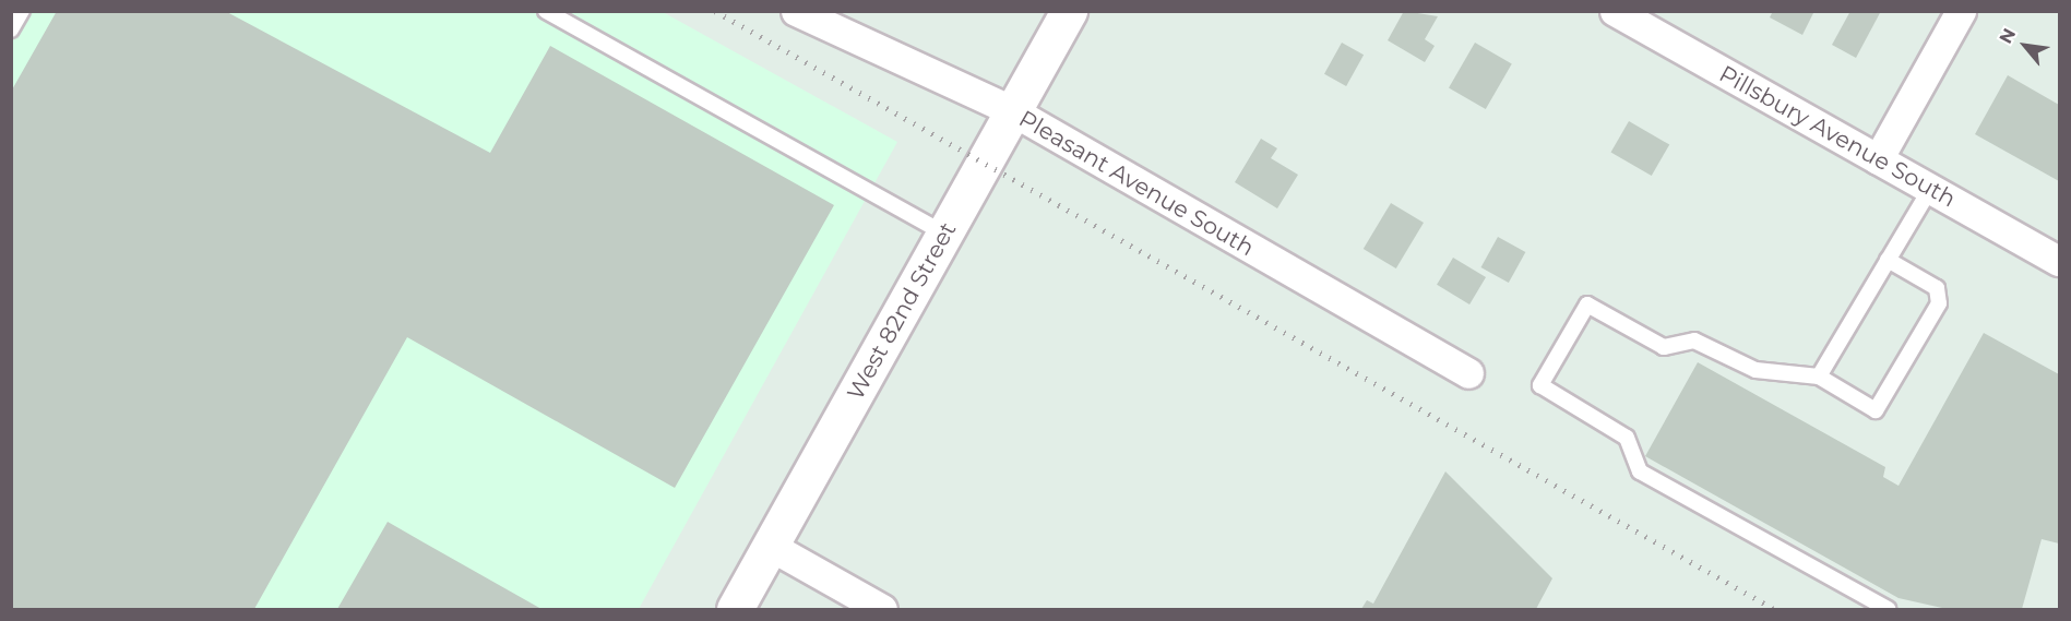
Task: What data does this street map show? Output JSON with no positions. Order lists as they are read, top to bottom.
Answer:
{
  "streets": {
    "street": ["Pillsbury Avenue South", "Pleasant Avenue South", "West 82nd Street"]
  },
  "crossings": [
    ["Pleasant Avenue South", "West 82nd Street"]
  ],
  "north": "top left"
}
